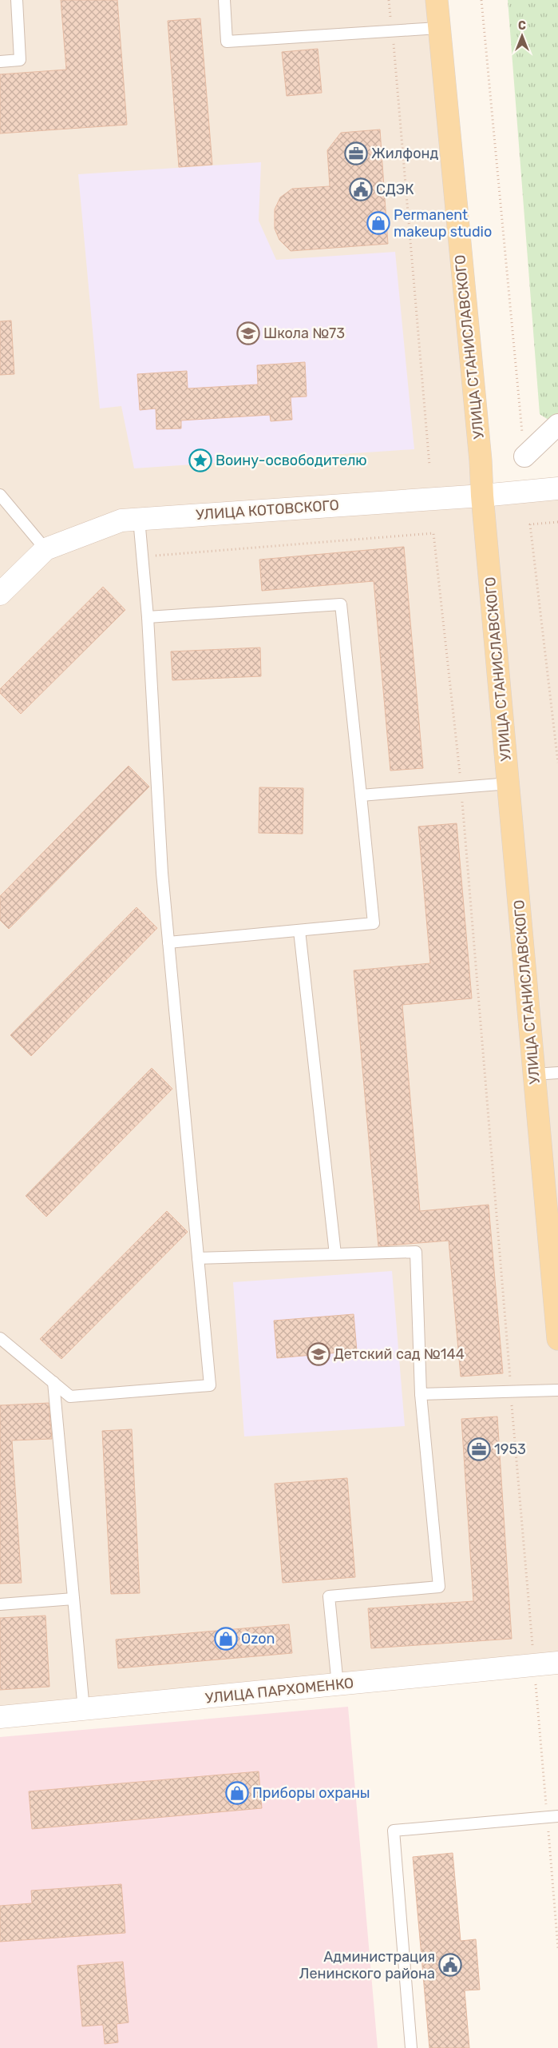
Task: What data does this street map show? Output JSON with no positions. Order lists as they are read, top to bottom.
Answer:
{
  "streets": {
    "main road": ["УЛИЦА СТАНИСЛАВСКОГО"],
    "street": ["УЛИЦА КОТОВСКОГО", "УЛИЦА ПАРХОМЕНКО"]
  },
  "crossings": [
    ["УЛИЦА СТАНИСЛАВСКОГО", "УЛИЦА КОТОВСКОГО"]
  ],
  "places": {
    "office": ["Жилфонд", "1953"],
    "public building": ["СДЭК", "Администрация Ленинского района"],
    "shop": ["Permanent makeup studio", "Ozon", "Приборы охраны"],
    "school or university": ["Школа №73", "Детский сад №144"],
    "place": ["Воину-освободителю"]
  },
  "north": "top"
}
